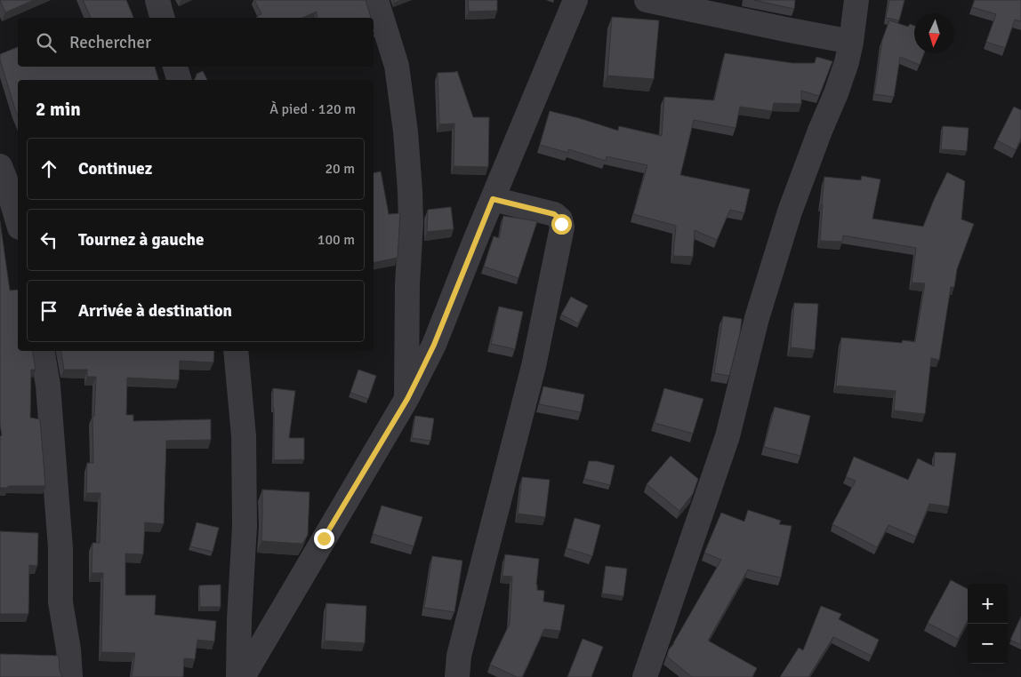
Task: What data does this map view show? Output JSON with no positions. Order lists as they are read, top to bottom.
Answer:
{
  "north": "bottom",
  "page": {
    "search": "Rechercher",
    "heading": ["2 min", "À pied · 120 m"],
    "list": [
      ["Continuez", "20 m"],
      ["Tournez à gauche", "100 m"],
      "Arrivée à destination"
    ],
    "map_buttons": ["+", "−"]
  }
}
